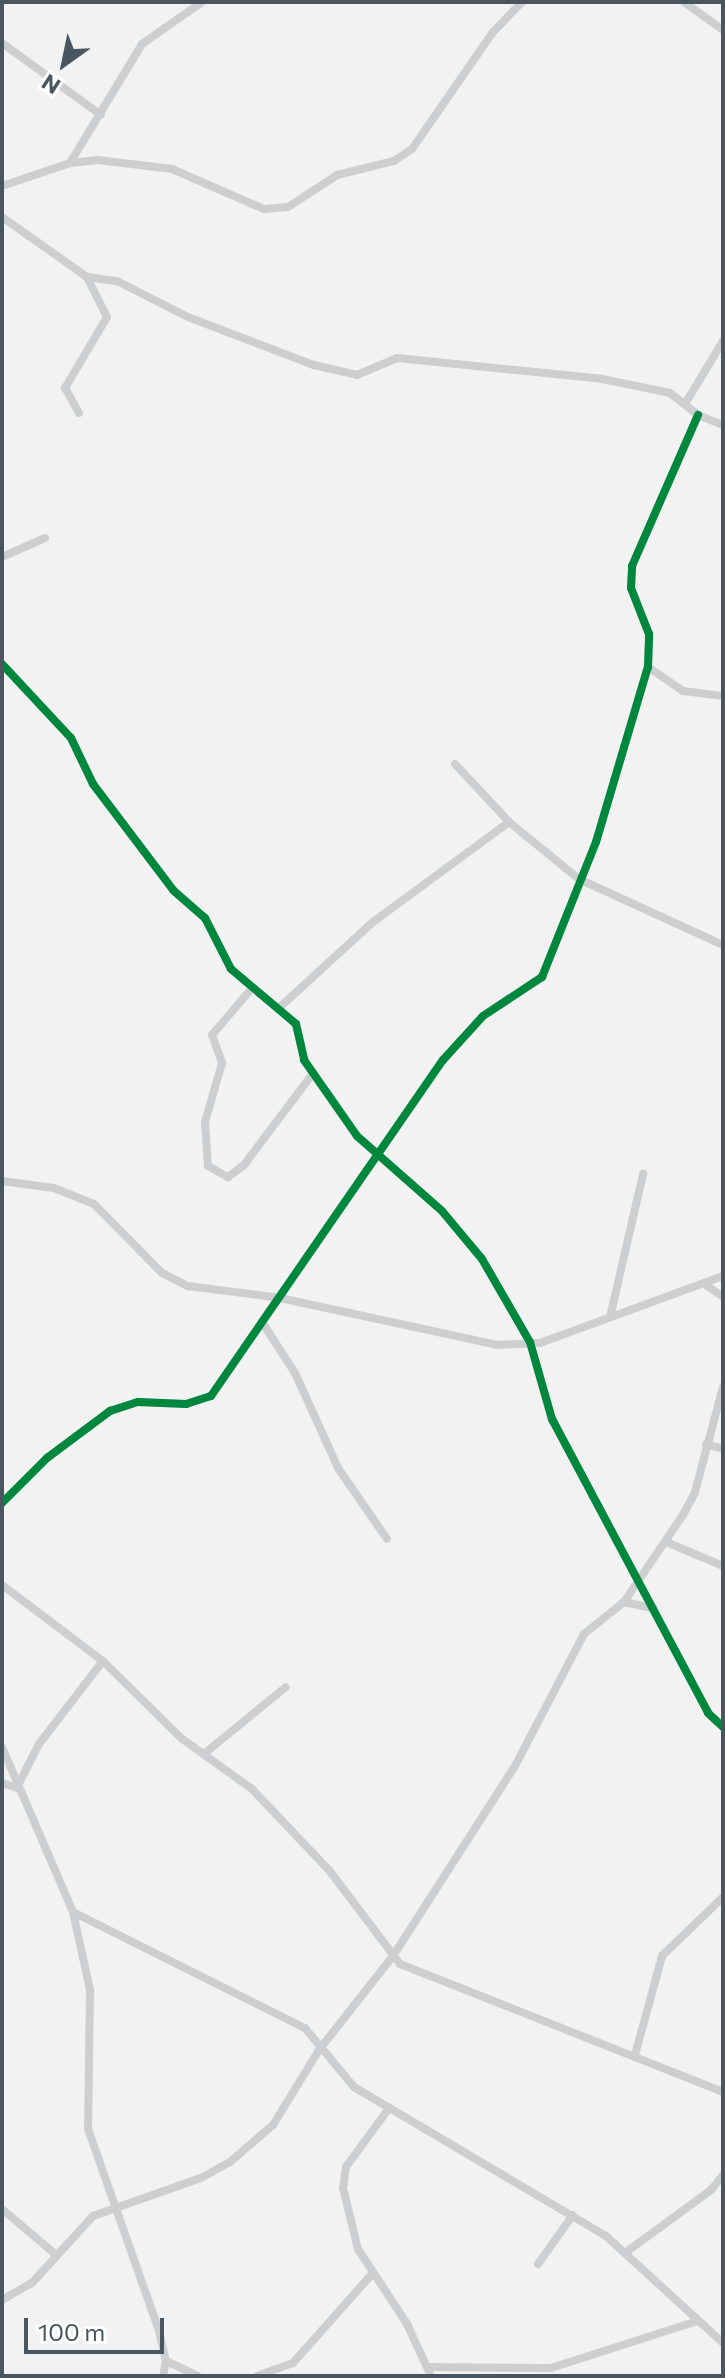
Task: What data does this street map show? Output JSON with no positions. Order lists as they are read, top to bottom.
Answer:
{
  "scale_bar": "100 m",
  "north": "bottom left"
}
